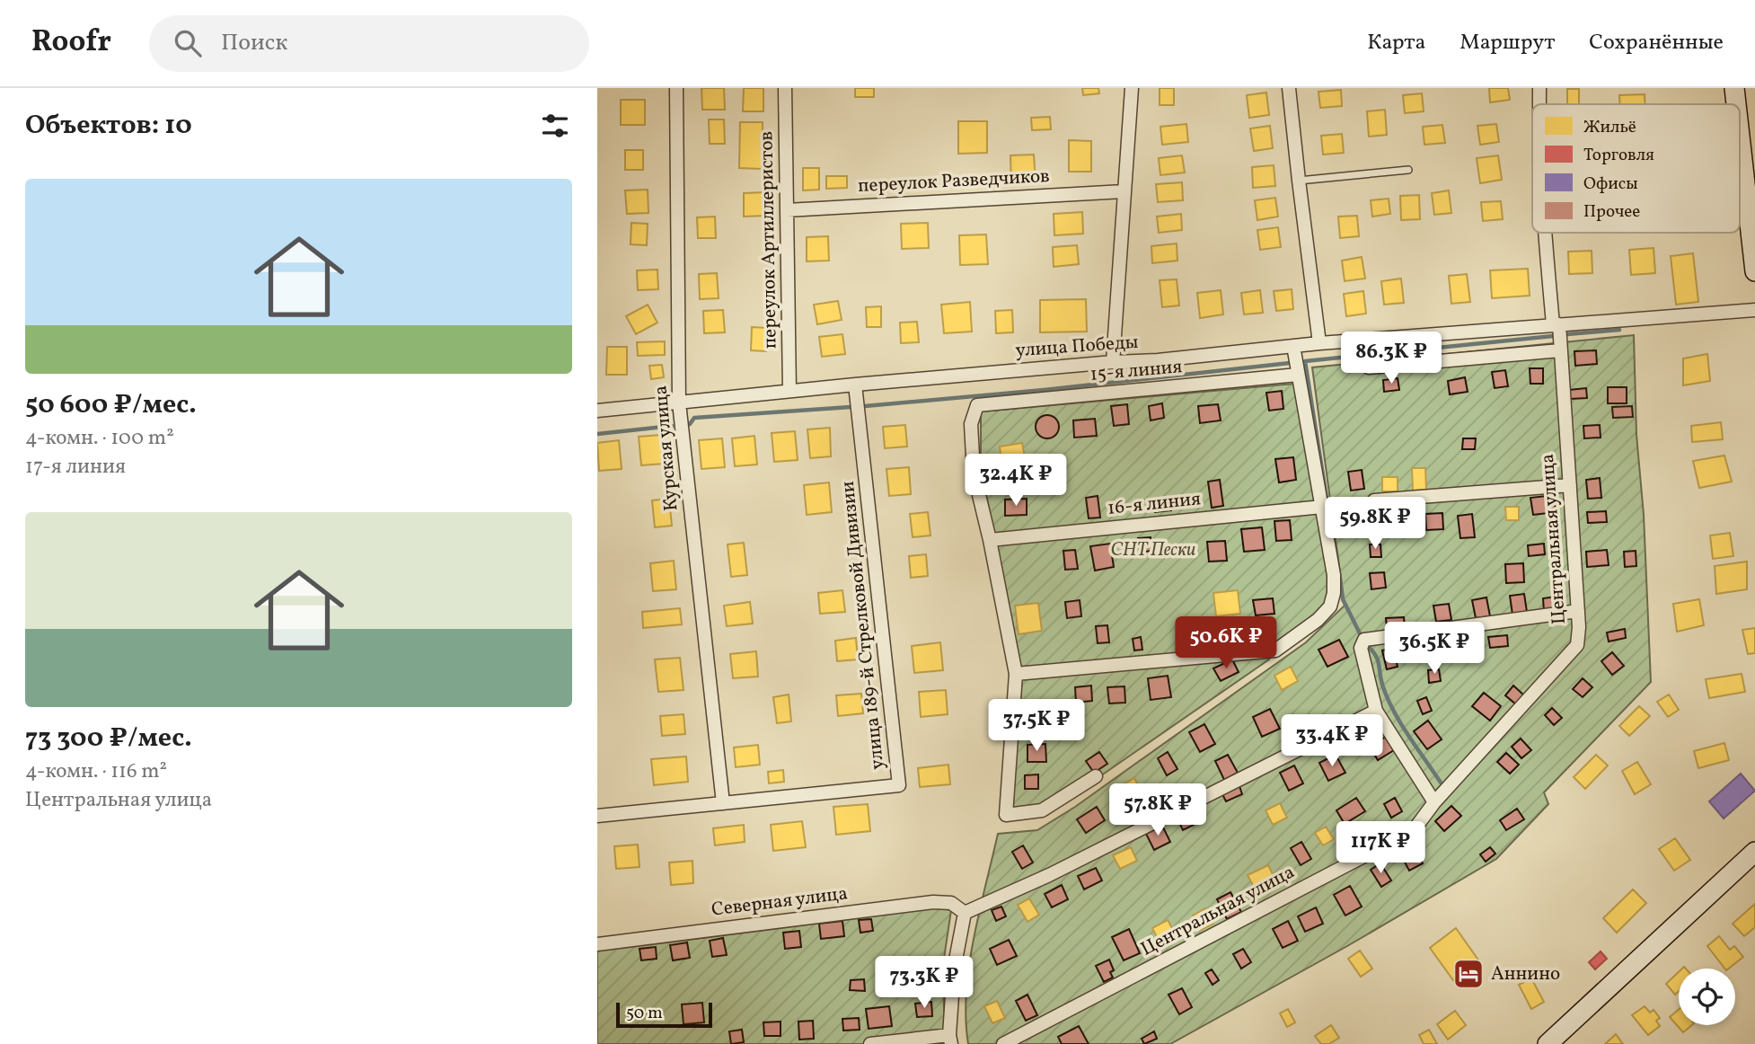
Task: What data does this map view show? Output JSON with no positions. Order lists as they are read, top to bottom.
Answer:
{
  "streets": {
    "street": [
      "переулок Разведчиков",
      "переулок Артиллеристов",
      "улица Победы",
      "15-я линия",
      "Курская улица",
      "16-я линия",
      "Центральная улица",
      "улица 189-й Стрелковой Дивизии",
      "Северная улица"
    ]
  },
  "crossings": [
    ["переулок Разведчиков", "переулок Артиллеристов"],
    ["переулок Артиллеристов", "улица Победы"],
    ["улица Победы", "Курская улица"],
    ["улица Победы", "Центральная улица"],
    ["улица Победы", "улица 189-й Стрелковой Дивизии"],
    ["15-я линия", "16-я линия"],
    ["Курская улица", "улица 189-й Стрелковой Дивизии"]
  ],
  "parks": ["СНТ Пески"],
  "places": {
    "hotel": ["Аннино"]
  },
  "legend": [
    "Жильё",
    "Торговля",
    "Офисы",
    "Прочее"
  ],
  "scale_bar": "50 m",
  "page": {
    "header": "Roofr",
    "search": "Поиск",
    "nav": ["Карта", "Маршрут", "Сохранённые"],
    "heading": "Объектов: 10",
    "list": [
      {
        "name": "50 600 ₽/мес.",
        "note": "4-комн. · 100 m² · 17-я линия"
      },
      {
        "name": "73 300 ₽/мес.",
        "note": "4-комн. · 116 m² · Центральная улица"
      }
    ],
    "price": [
      "86.3K ₽",
      "32.4K ₽",
      "59.8K ₽",
      "50.6K ₽",
      "36.5K ₽",
      "37.5K ₽",
      "33.4K ₽",
      "57.8K ₽",
      "117K ₽",
      "73.3K ₽"
    ],
    "scale": "50 m"
  }
}
